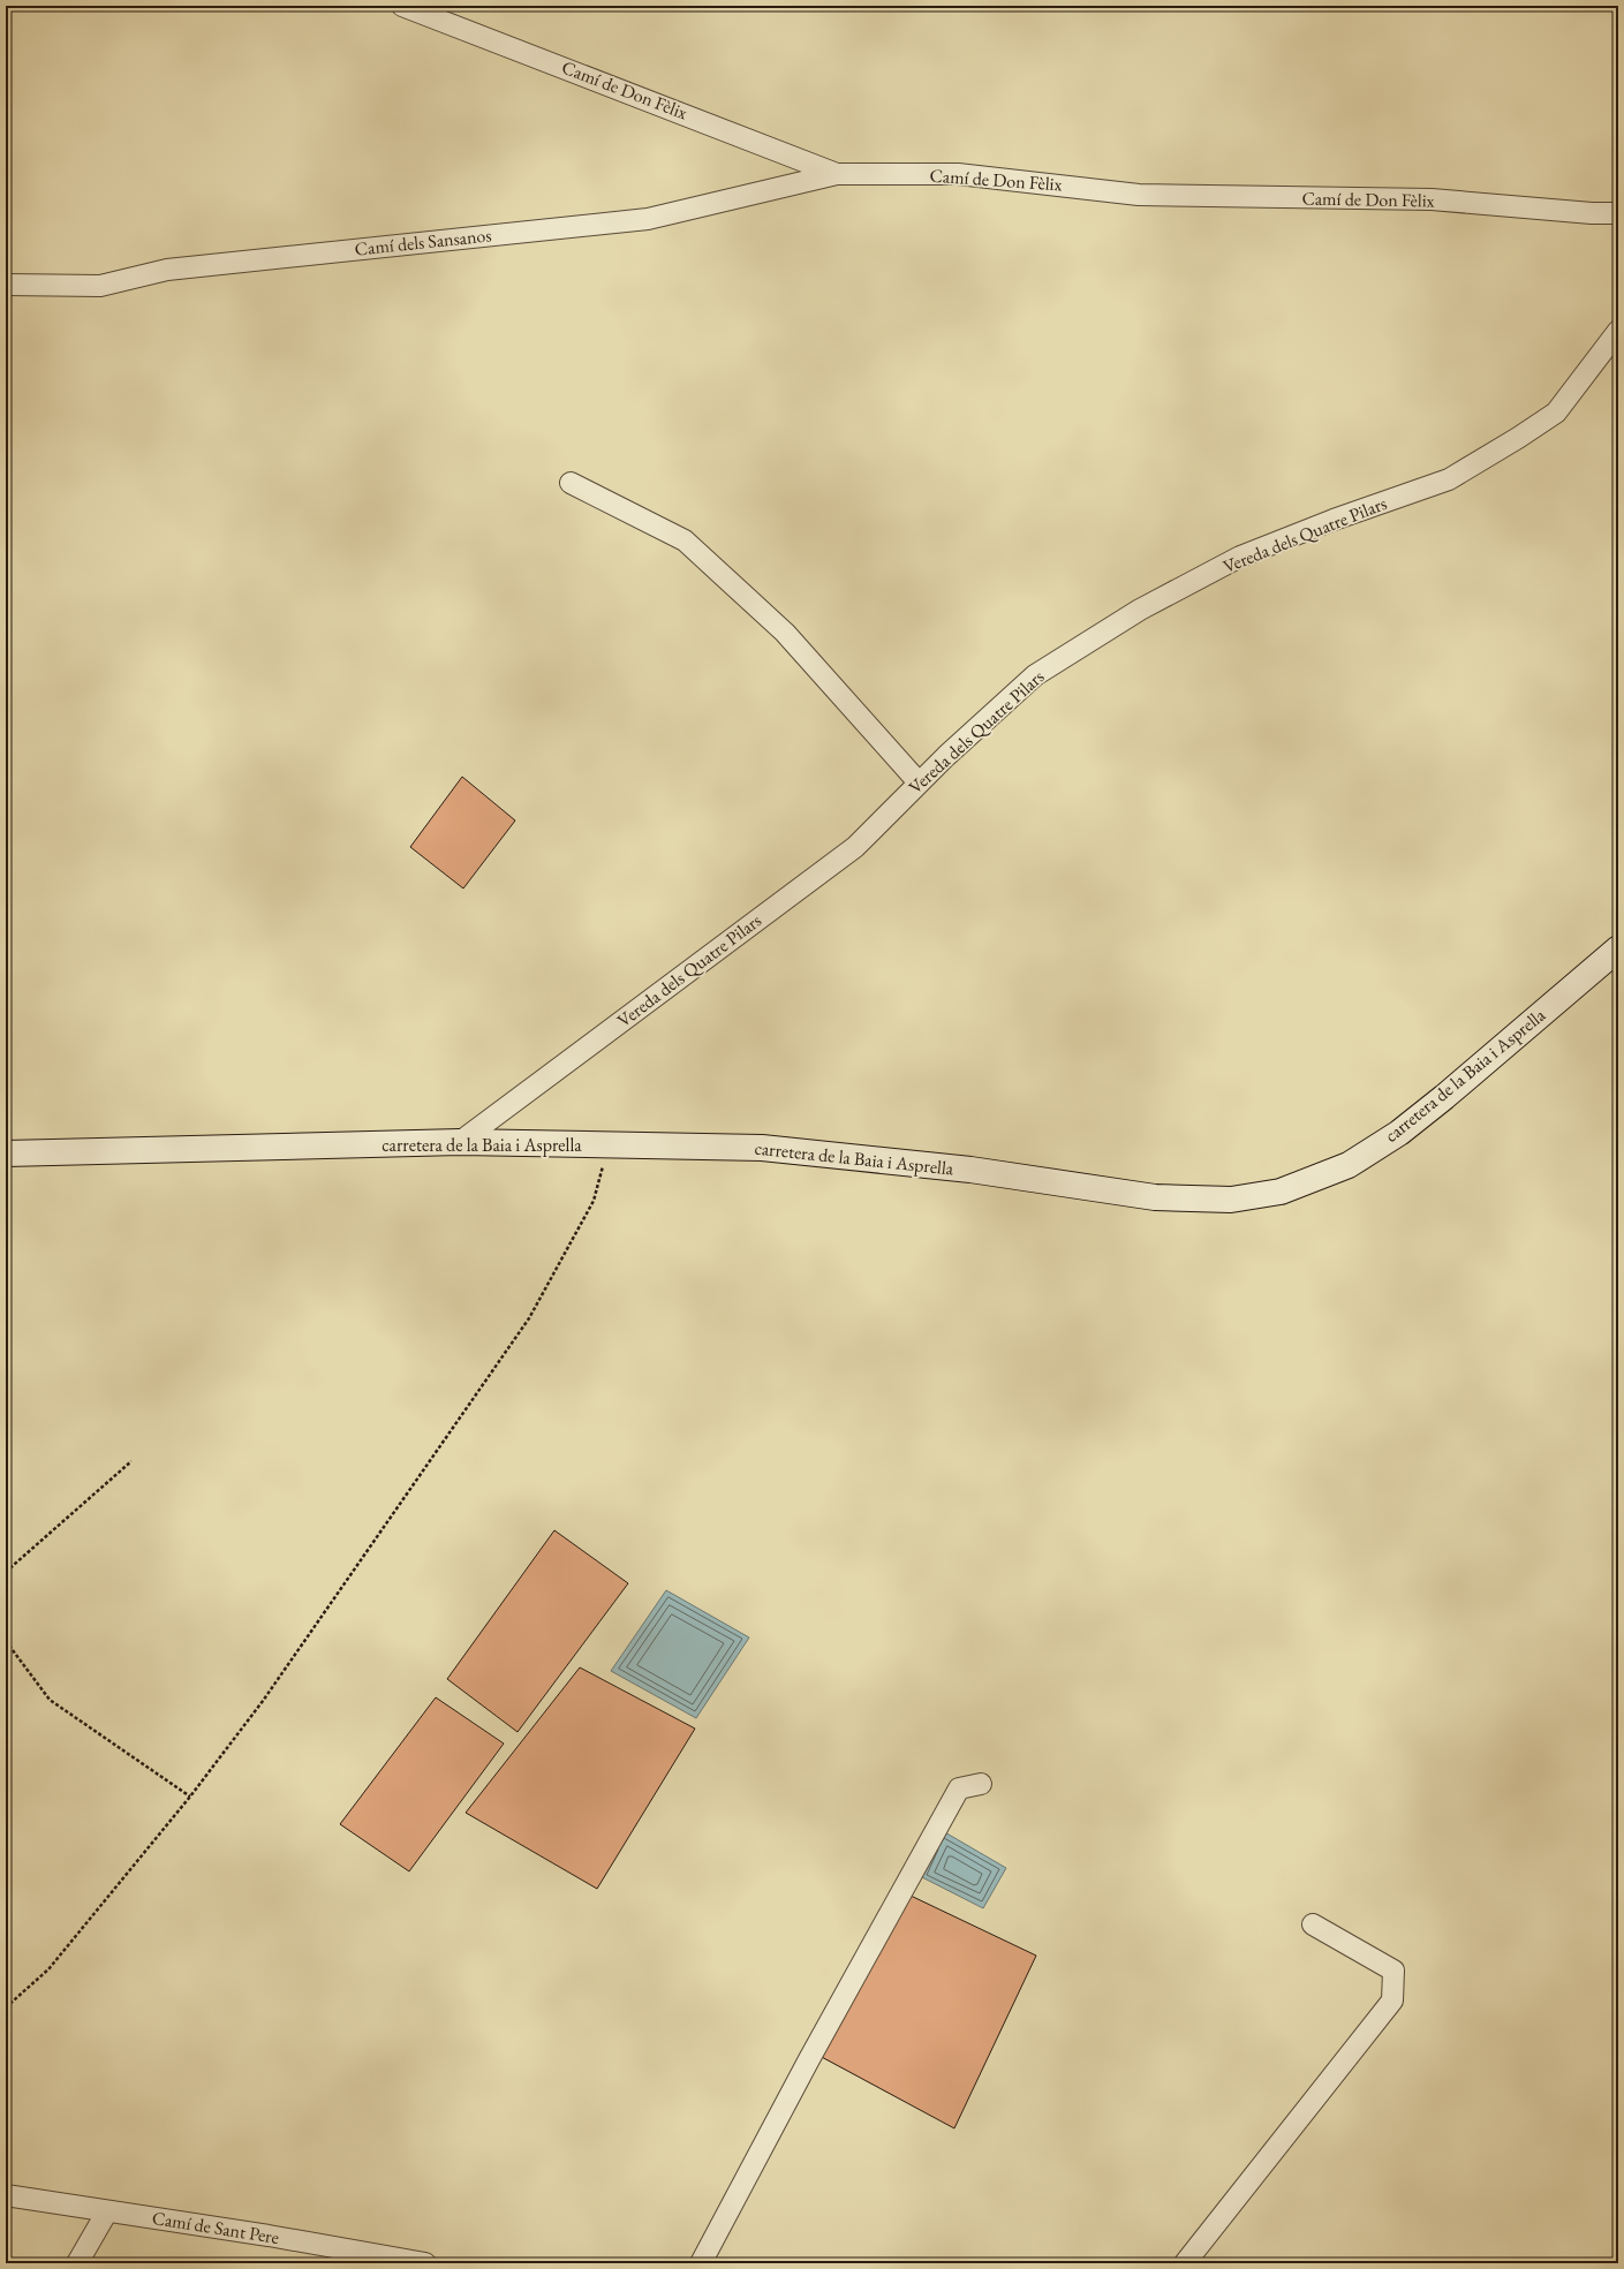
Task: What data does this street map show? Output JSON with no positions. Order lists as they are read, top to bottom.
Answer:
{
  "streets": {
    "main road": ["carretera de la Baia i Asprella"],
    "street": [
      "Camí de Don Fèlix",
      "Camí dels Sansanos",
      "Vereda dels Quatre Pilars",
      "Camí de Sant Pere"
    ]
  },
  "crossings": [
    ["Camí de Don Fèlix", "Camí dels Sansanos"],
    ["Vereda dels Quatre Pilars", "carretera de la Baia i Asprella"]
  ]
}
